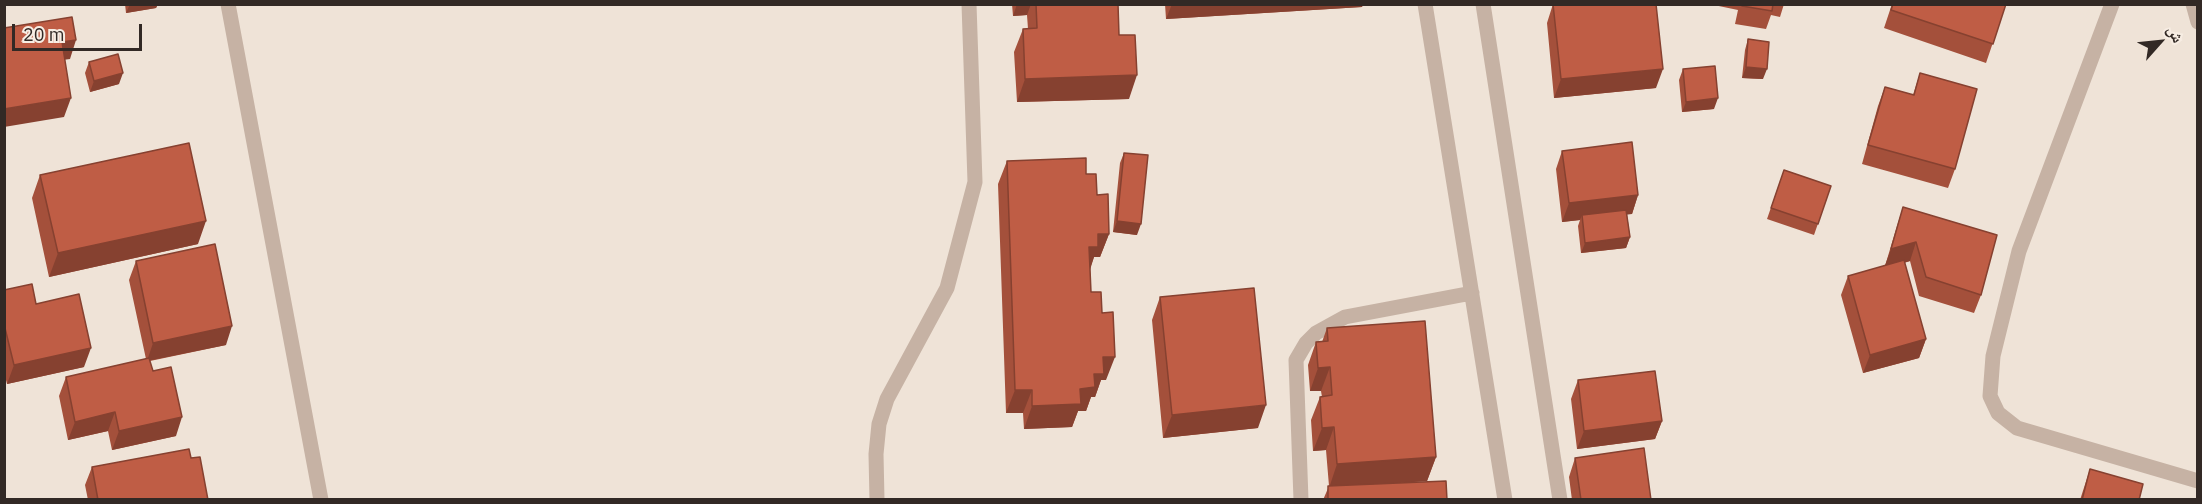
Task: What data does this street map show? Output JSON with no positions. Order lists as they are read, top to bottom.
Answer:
{
  "scale_bar": "20 m",
  "north": "top right"
}
